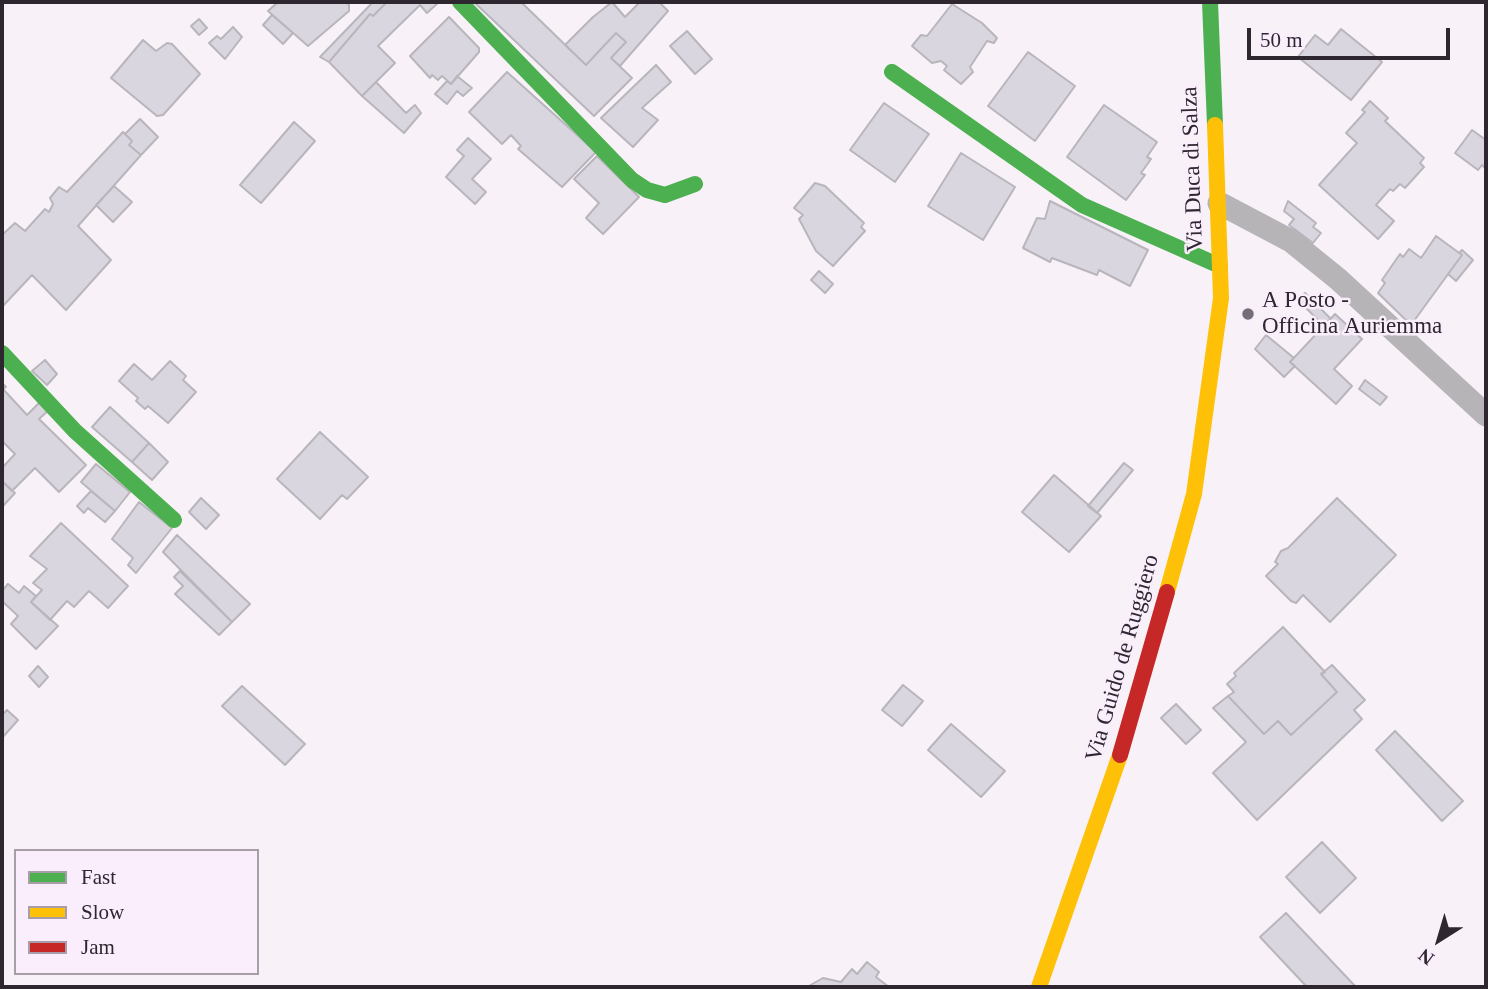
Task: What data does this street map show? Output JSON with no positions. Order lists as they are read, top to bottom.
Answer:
{
  "streets": {
    "street": ["Via Duca di Salza", "Via Guido de Ruggiero"]
  },
  "crossings": [
    ["Via Duca di Salza", "Via Guido de Ruggiero"]
  ],
  "places": ["A Posto - Officina Auriemma"],
  "legend": ["Fast", "Slow", "Jam"],
  "scale_bar": "50 m",
  "north": "bottom left"
}
